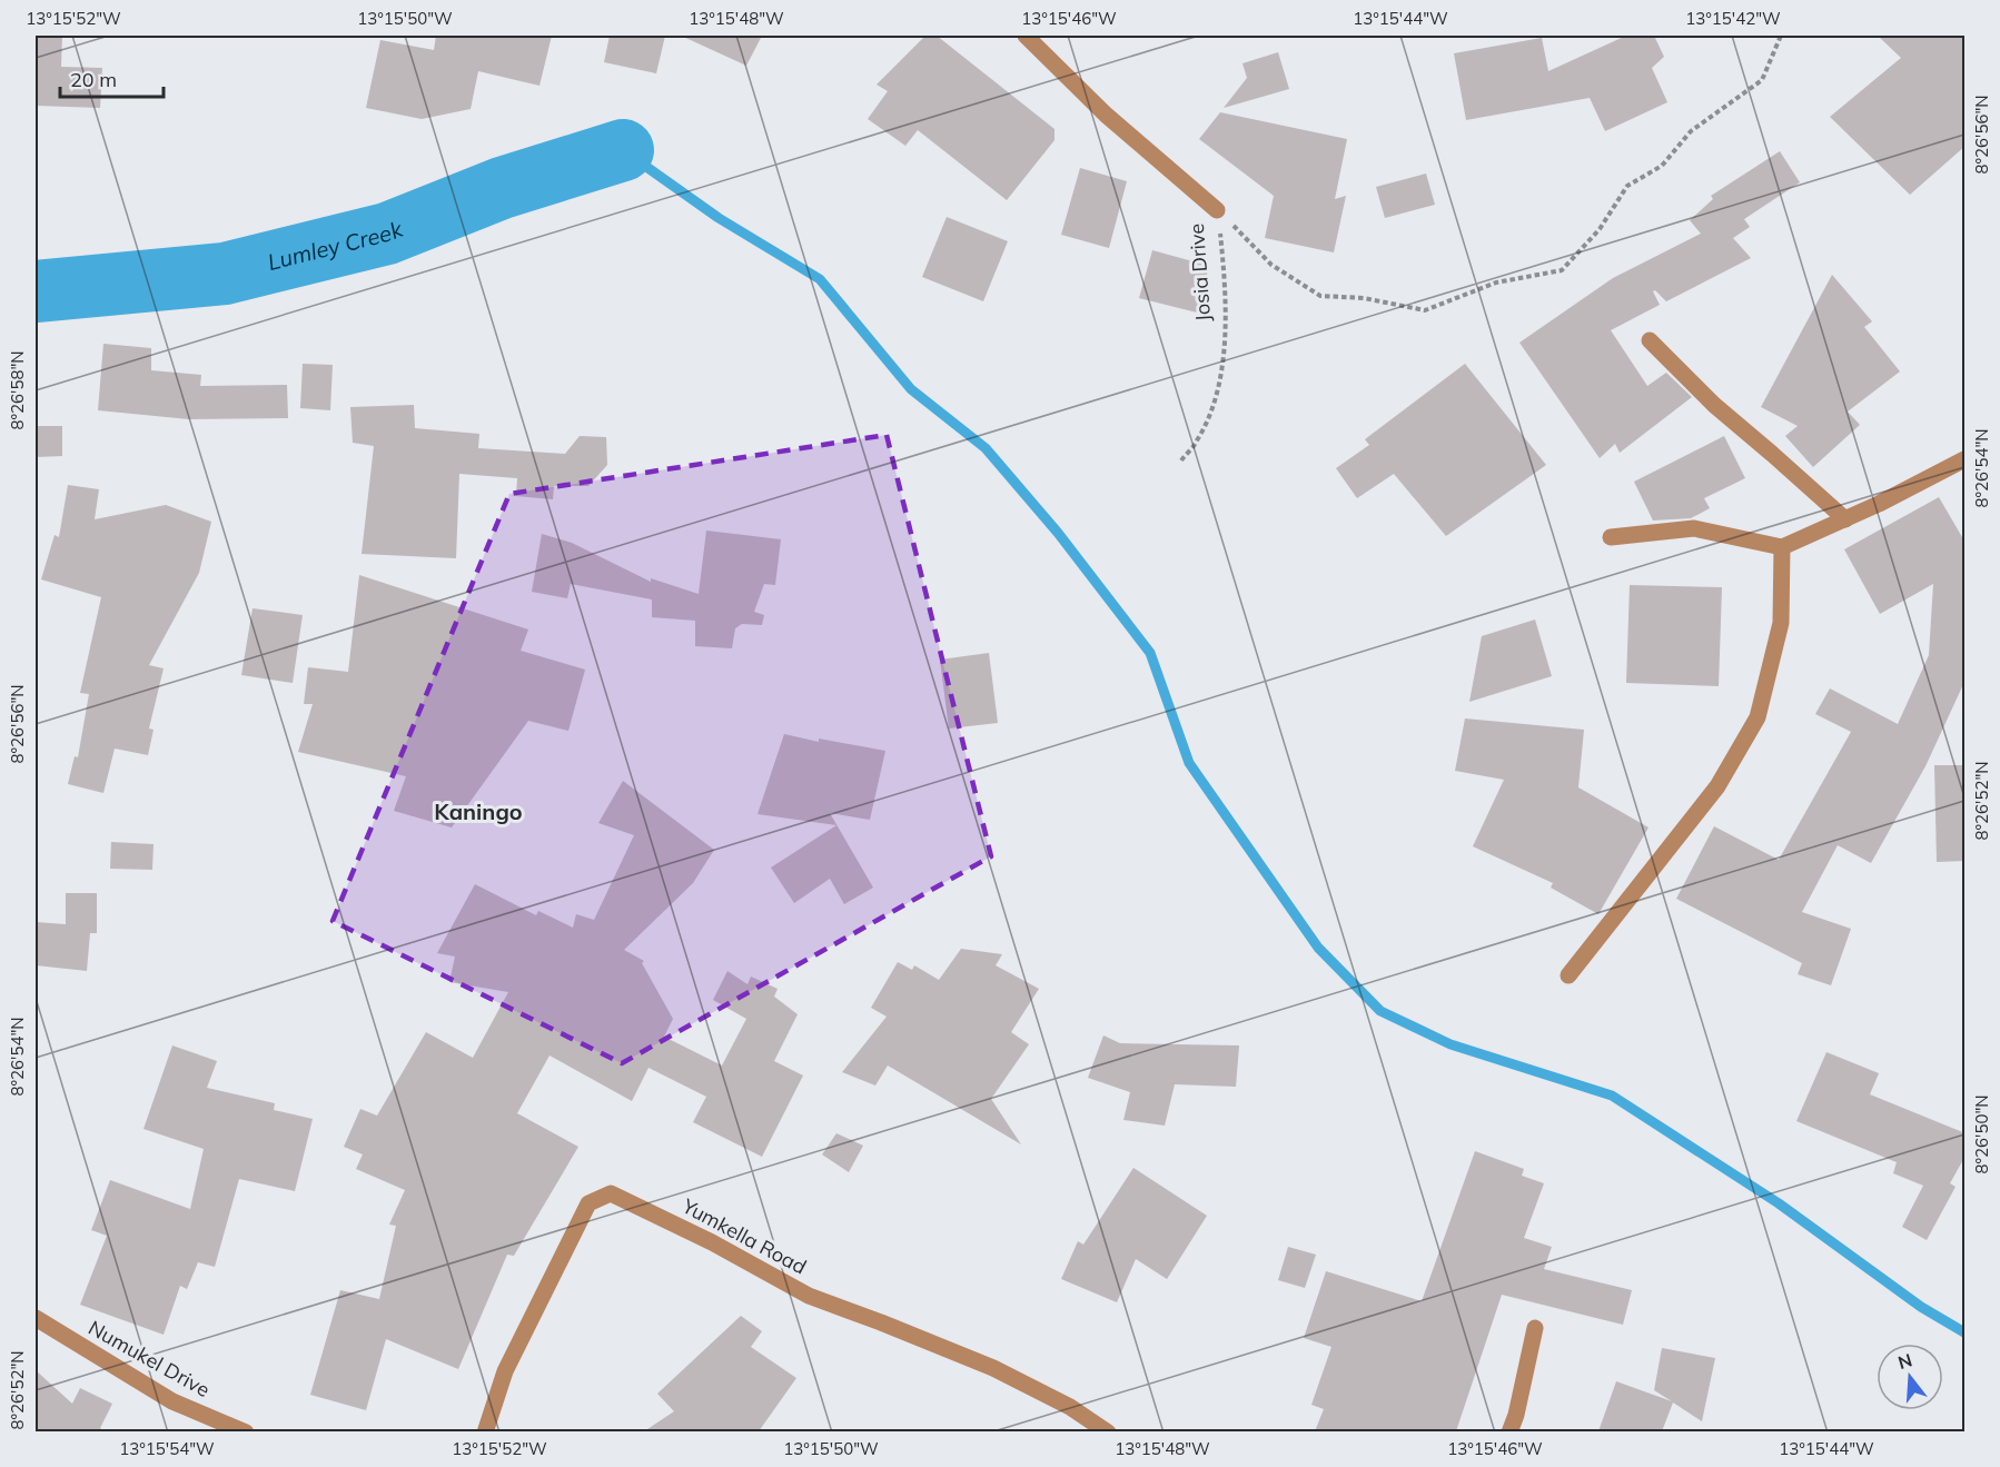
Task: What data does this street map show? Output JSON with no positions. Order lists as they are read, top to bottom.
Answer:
{
  "streets": {
    "street": ["Josia Drive", "Yumkella Road", "Numukel Drive"]
  },
  "districts": ["Kaningo"],
  "water": ["Lumley Creek"],
  "scale_bar": "20 m",
  "north": "top",
  "coordinates": [
    "13°15'52\"W",
    "13°15'50\"W",
    "13°15'48\"W",
    "13°15'46\"W",
    "13°15'44\"W",
    "13°15'42\"W",
    "8°26'56\"N",
    "8°26'58\"N",
    "8°26'54\"N",
    "8°26'52\"N",
    "8°26'50\"N",
    "13°15'54\"W"
  ]
}
